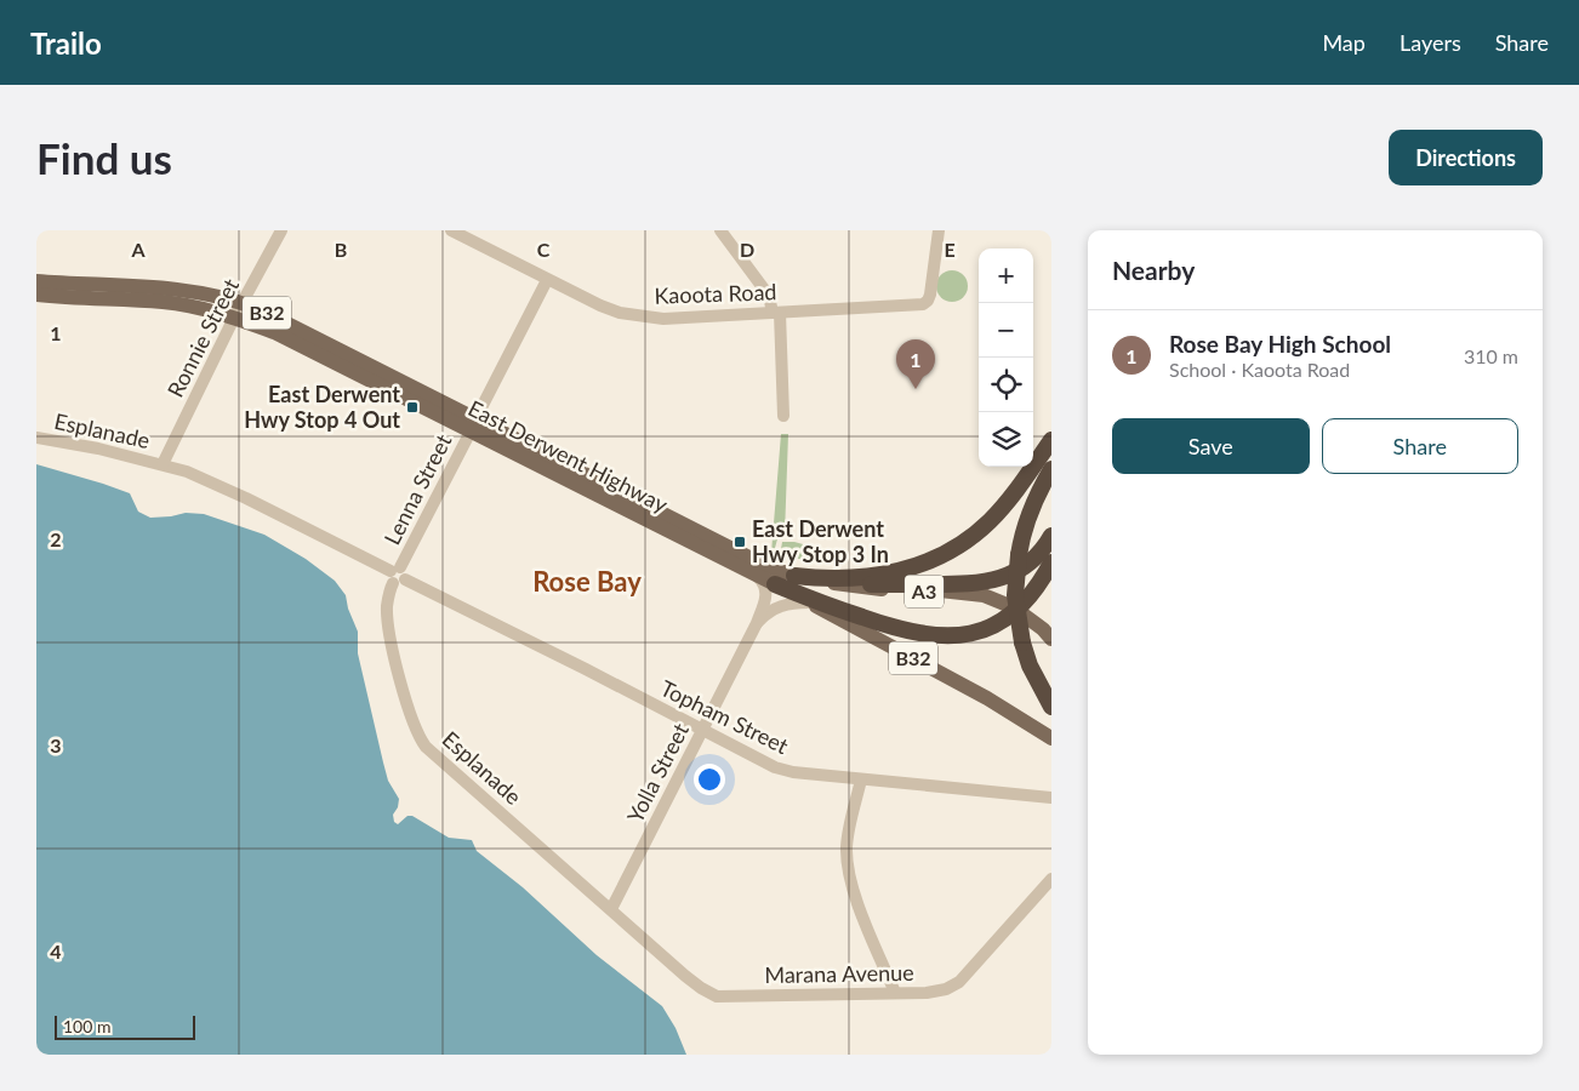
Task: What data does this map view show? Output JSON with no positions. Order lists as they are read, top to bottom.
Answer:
{
  "streets": {
    "highway": ["B32", "A3"],
    "main road": ["East Derwent Highway"],
    "street": [
      "Kaoota Road",
      "Ronnie Street",
      "Esplanade",
      "Lenna Street",
      "Topham Street",
      "Yolla Street",
      "Marana Avenue"
    ]
  },
  "crossings": [
    ["Kaoota Road", "Lenna Street"],
    ["B32", "East Derwent Highway"],
    ["Ronnie Street", "Esplanade"],
    ["Ronnie Street", "East Derwent Highway"],
    ["Esplanade", "Lenna Street"],
    ["Esplanade", "Topham Street"],
    ["Esplanade", "Yolla Street"],
    ["Esplanade", "Marana Avenue"],
    ["East Derwent Highway", "Lenna Street"],
    ["East Derwent Highway", "A3"],
    ["East Derwent Highway", "Yolla Street"],
    ["Lenna Street", "Topham Street"],
    ["Topham Street", "Yolla Street"],
    ["Yolla Street", "Marana Avenue"]
  ],
  "districts": ["Rose Bay"],
  "places": {
    "transit": ["East Derwent Hwy Stop 4 Out", "East Derwent Hwy Stop 3 In"]
  },
  "scale_bar": "100 m",
  "page": {
    "header": "Trailo",
    "nav": ["Map", "Layers", "Share"],
    "buttons": [
      "Directions",
      ["Save", "Share"]
    ],
    "title": "Find us",
    "heading": "Nearby",
    "map_buttons": ["+", "−"],
    "list": [
      {
        "mark": "1",
        "name": "Rose Bay High School",
        "note": "School · Kaoota Road",
        "value": "310 m"
      }
    ],
    "pins": "1",
    "scale": "100 m"
  },
  "grid": {
    "columns": [
      "A",
      "B",
      "C",
      "D",
      "E"
    ],
    "rows": [
      "1",
      "2",
      "3",
      "4"
    ]
  }
}
